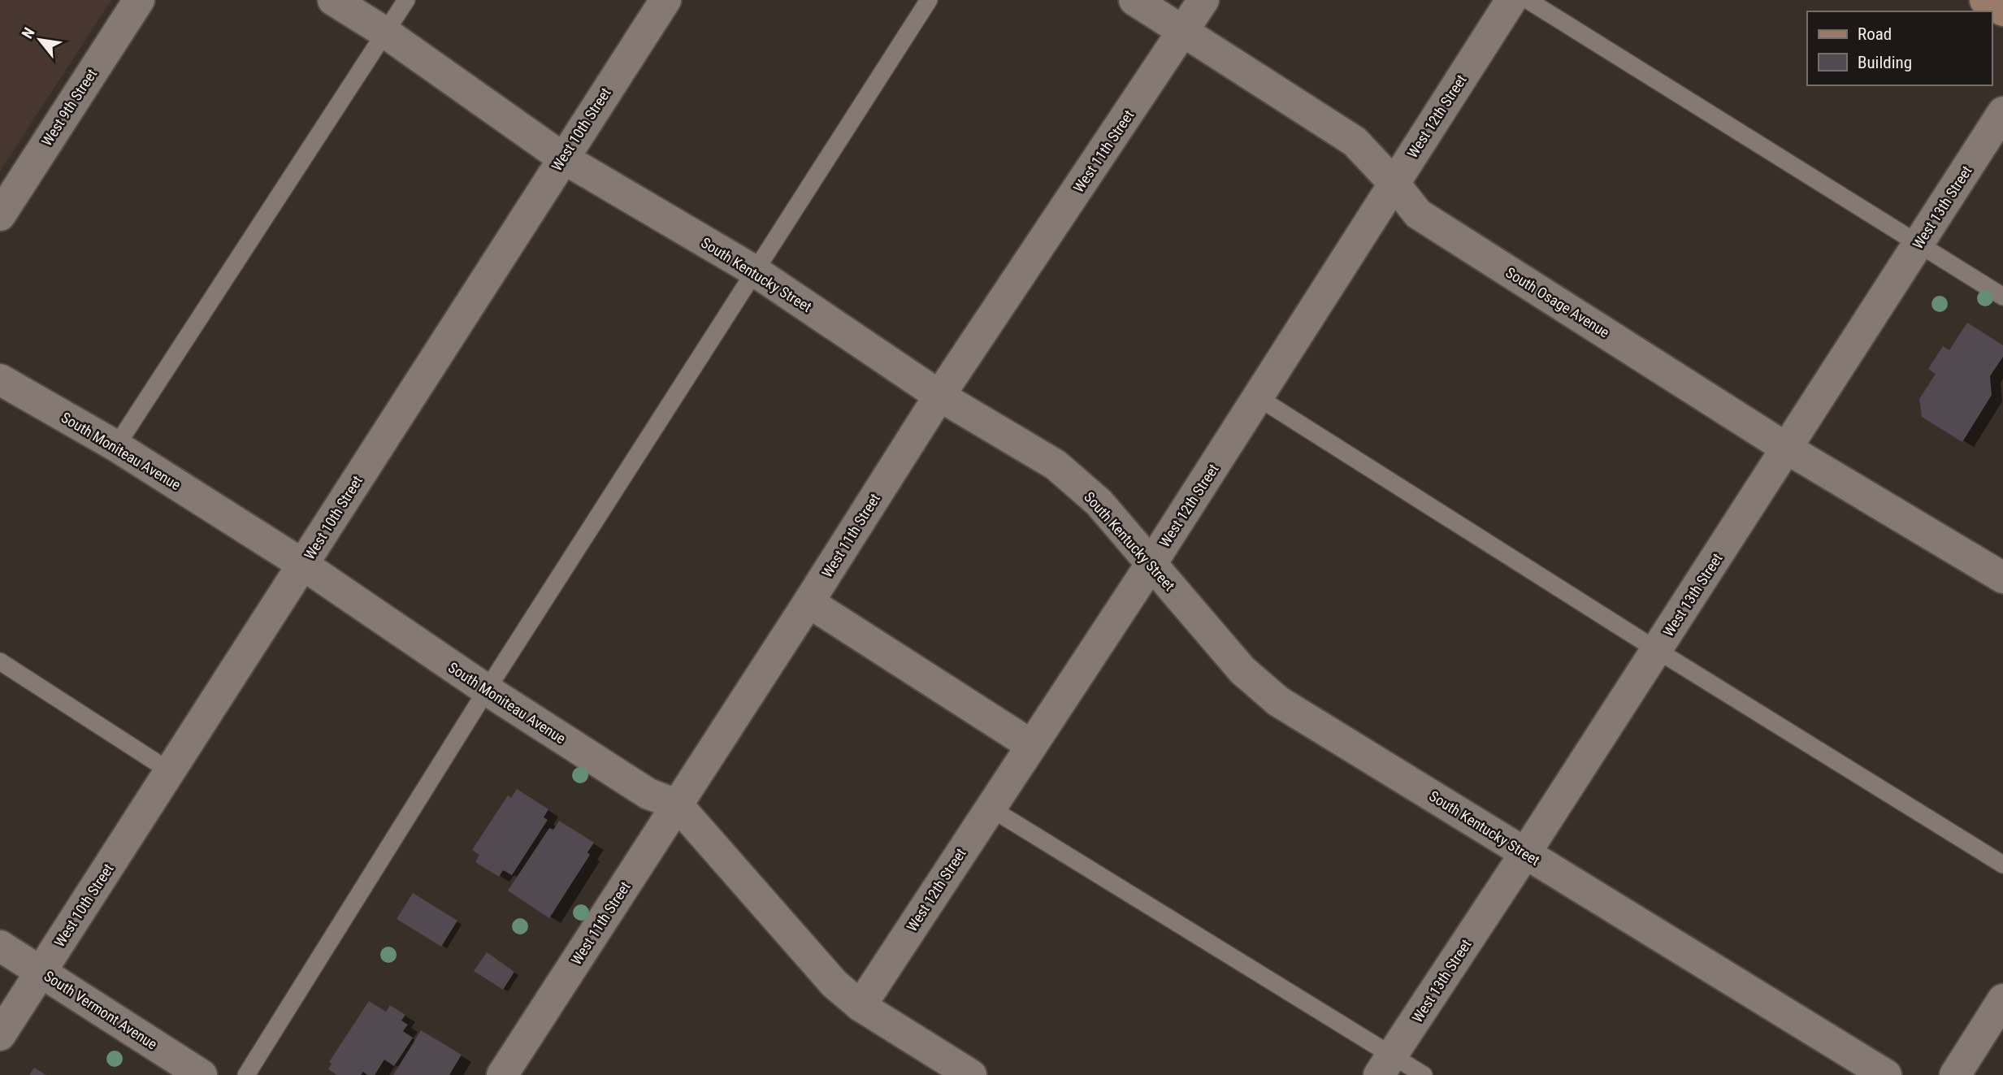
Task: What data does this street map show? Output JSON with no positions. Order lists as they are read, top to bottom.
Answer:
{
  "streets": {
    "street": [
      "West 9th Street",
      "West 12th Street",
      "West 10th Street",
      "West 11th Street",
      "West 13th Street",
      "South Kentucky Street",
      "South Osage Avenue",
      "South Moniteau Avenue",
      "South Vermont Avenue"
    ]
  },
  "crossings": [
    ["West 12th Street", "South Kentucky Street"],
    ["West 12th Street", "South Osage Avenue"],
    ["West 12th Street", "South Moniteau Avenue"],
    ["West 10th Street", "South Kentucky Street"],
    ["West 10th Street", "South Moniteau Avenue"],
    ["West 10th Street", "South Vermont Avenue"],
    ["West 11th Street", "South Kentucky Street"],
    ["West 11th Street", "South Osage Avenue"],
    ["West 11th Street", "South Moniteau Avenue"],
    ["West 13th Street", "South Kentucky Street"],
    ["West 13th Street", "South Osage Avenue"]
  ],
  "legend": ["Road", "Building"],
  "north": "top left"
}
